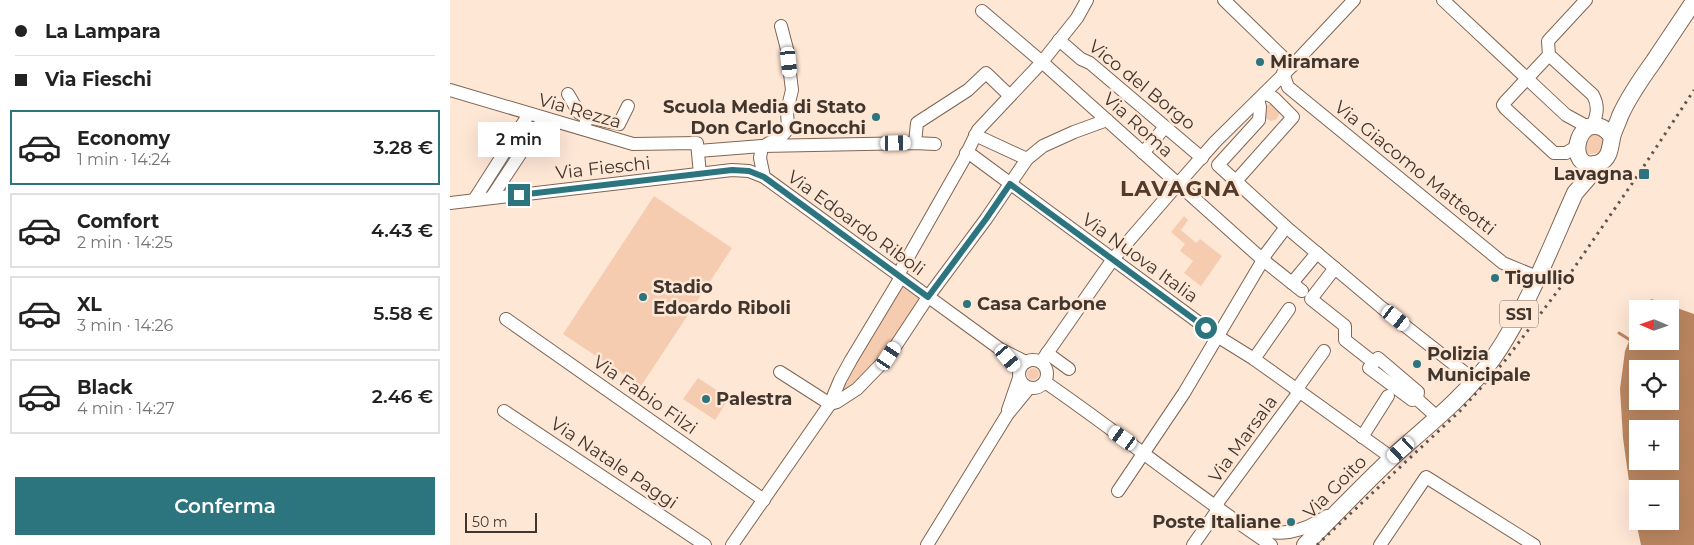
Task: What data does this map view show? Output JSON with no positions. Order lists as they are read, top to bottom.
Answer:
{
  "streets": {
    "main road": ["SS1", "Via Goito"],
    "street": [
      "Vico del Borgo",
      "Via Rezza",
      "Via Roma",
      "Via Fieschi",
      "Via Giacomo Matteotti",
      "Via Edoardo Riboli",
      "Via Nuova Italia",
      "Via Fabio Filzi",
      "Via Marsala",
      "Via Natale Paggi"
    ]
  },
  "crossings": [
    ["Via Roma", "SS1"],
    ["Via Roma", "Via Goito"],
    ["Via Fieschi", "Via Edoardo Riboli"],
    ["Via Giacomo Matteotti", "SS1"],
    ["Via Nuova Italia", "Via Marsala"],
    ["Via Nuova Italia", "Via Goito"],
    ["SS1", "Via Goito"]
  ],
  "districts": ["LAVAGNA"],
  "places": {
    "other": [
      "Miramare",
      "Scuola Media di Stato Don Carlo Gnocchi",
      "Tigullio",
      "Stadio Edoardo Riboli",
      "Casa Carbone",
      "Polizia Municipale",
      "Palestra",
      "Poste Italiane"
    ],
    "transit": ["Lavagna"]
  },
  "scale_bar": "50 m",
  "north": "left",
  "page": {
    "banner": ["La Lampara", "Via Fieschi"],
    "list": [
      {
        "name": "Economy",
        "note": "1 min · 14:24",
        "value": "3.28 €"
      },
      {
        "name": "Comfort",
        "note": "2 min · 14:25",
        "value": "4.43 €"
      },
      {
        "name": "XL",
        "note": "3 min · 14:26",
        "value": "5.58 €"
      },
      {
        "name": "Black",
        "note": "4 min · 14:27",
        "value": "2.46 €"
      }
    ],
    "bubble": "2 min",
    "map_buttons": ["+", "−"],
    "buttons": "Conferma",
    "scale": "50 m"
  }
}
